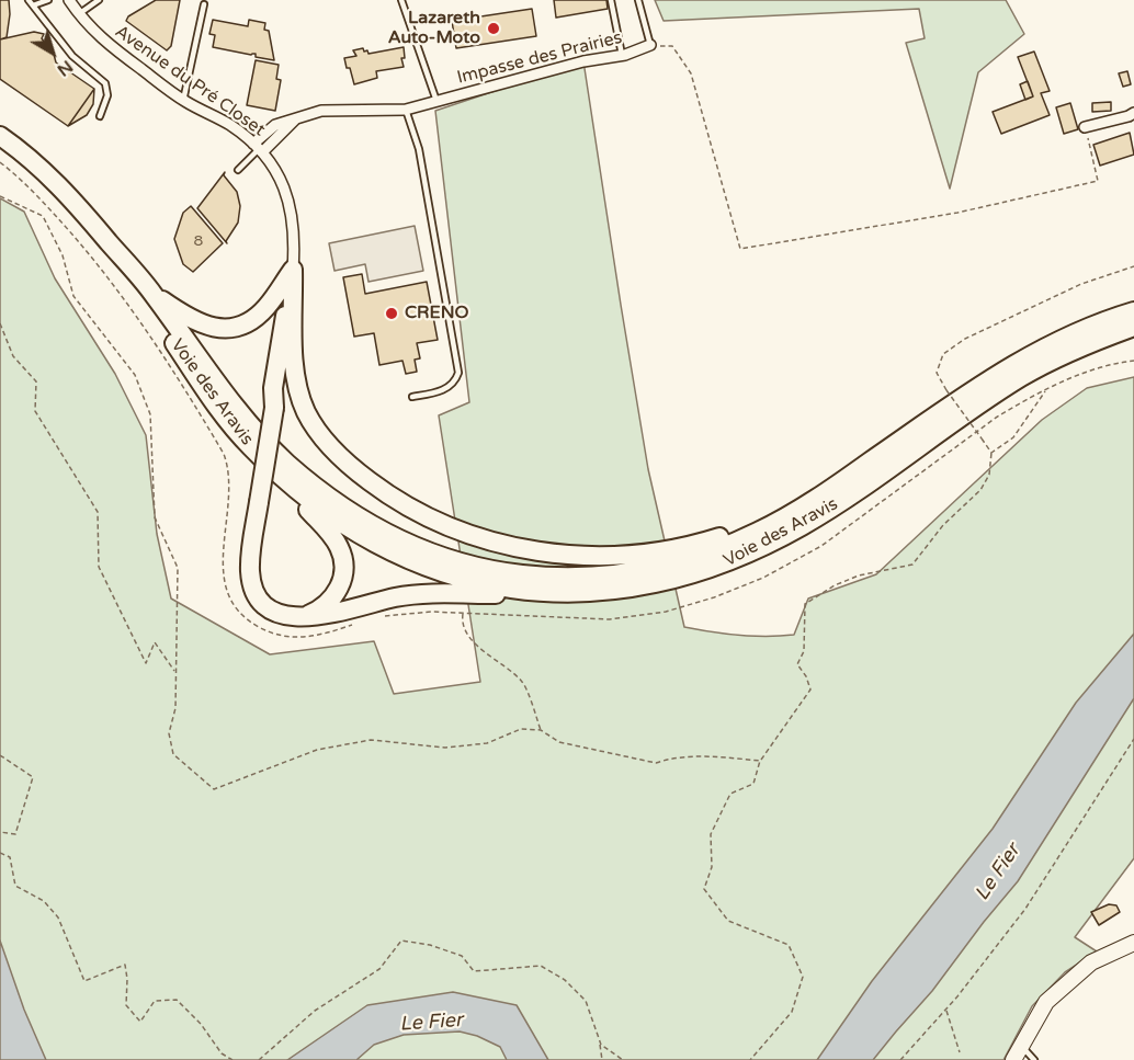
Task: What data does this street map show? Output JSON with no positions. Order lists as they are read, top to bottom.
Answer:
{
  "streets": {
    "highway": ["Voie des Aravis"],
    "street": ["Impasse des Prairies", "Avenue du Pré Closet"]
  },
  "crossings": [
    ["Impasse des Prairies", "Avenue du Pré Closet"]
  ],
  "water": ["Le Fier"],
  "places": ["Lazareth Auto-Moto", "CRENO"],
  "house_numbers": ["8"],
  "north": "bottom right"
}
